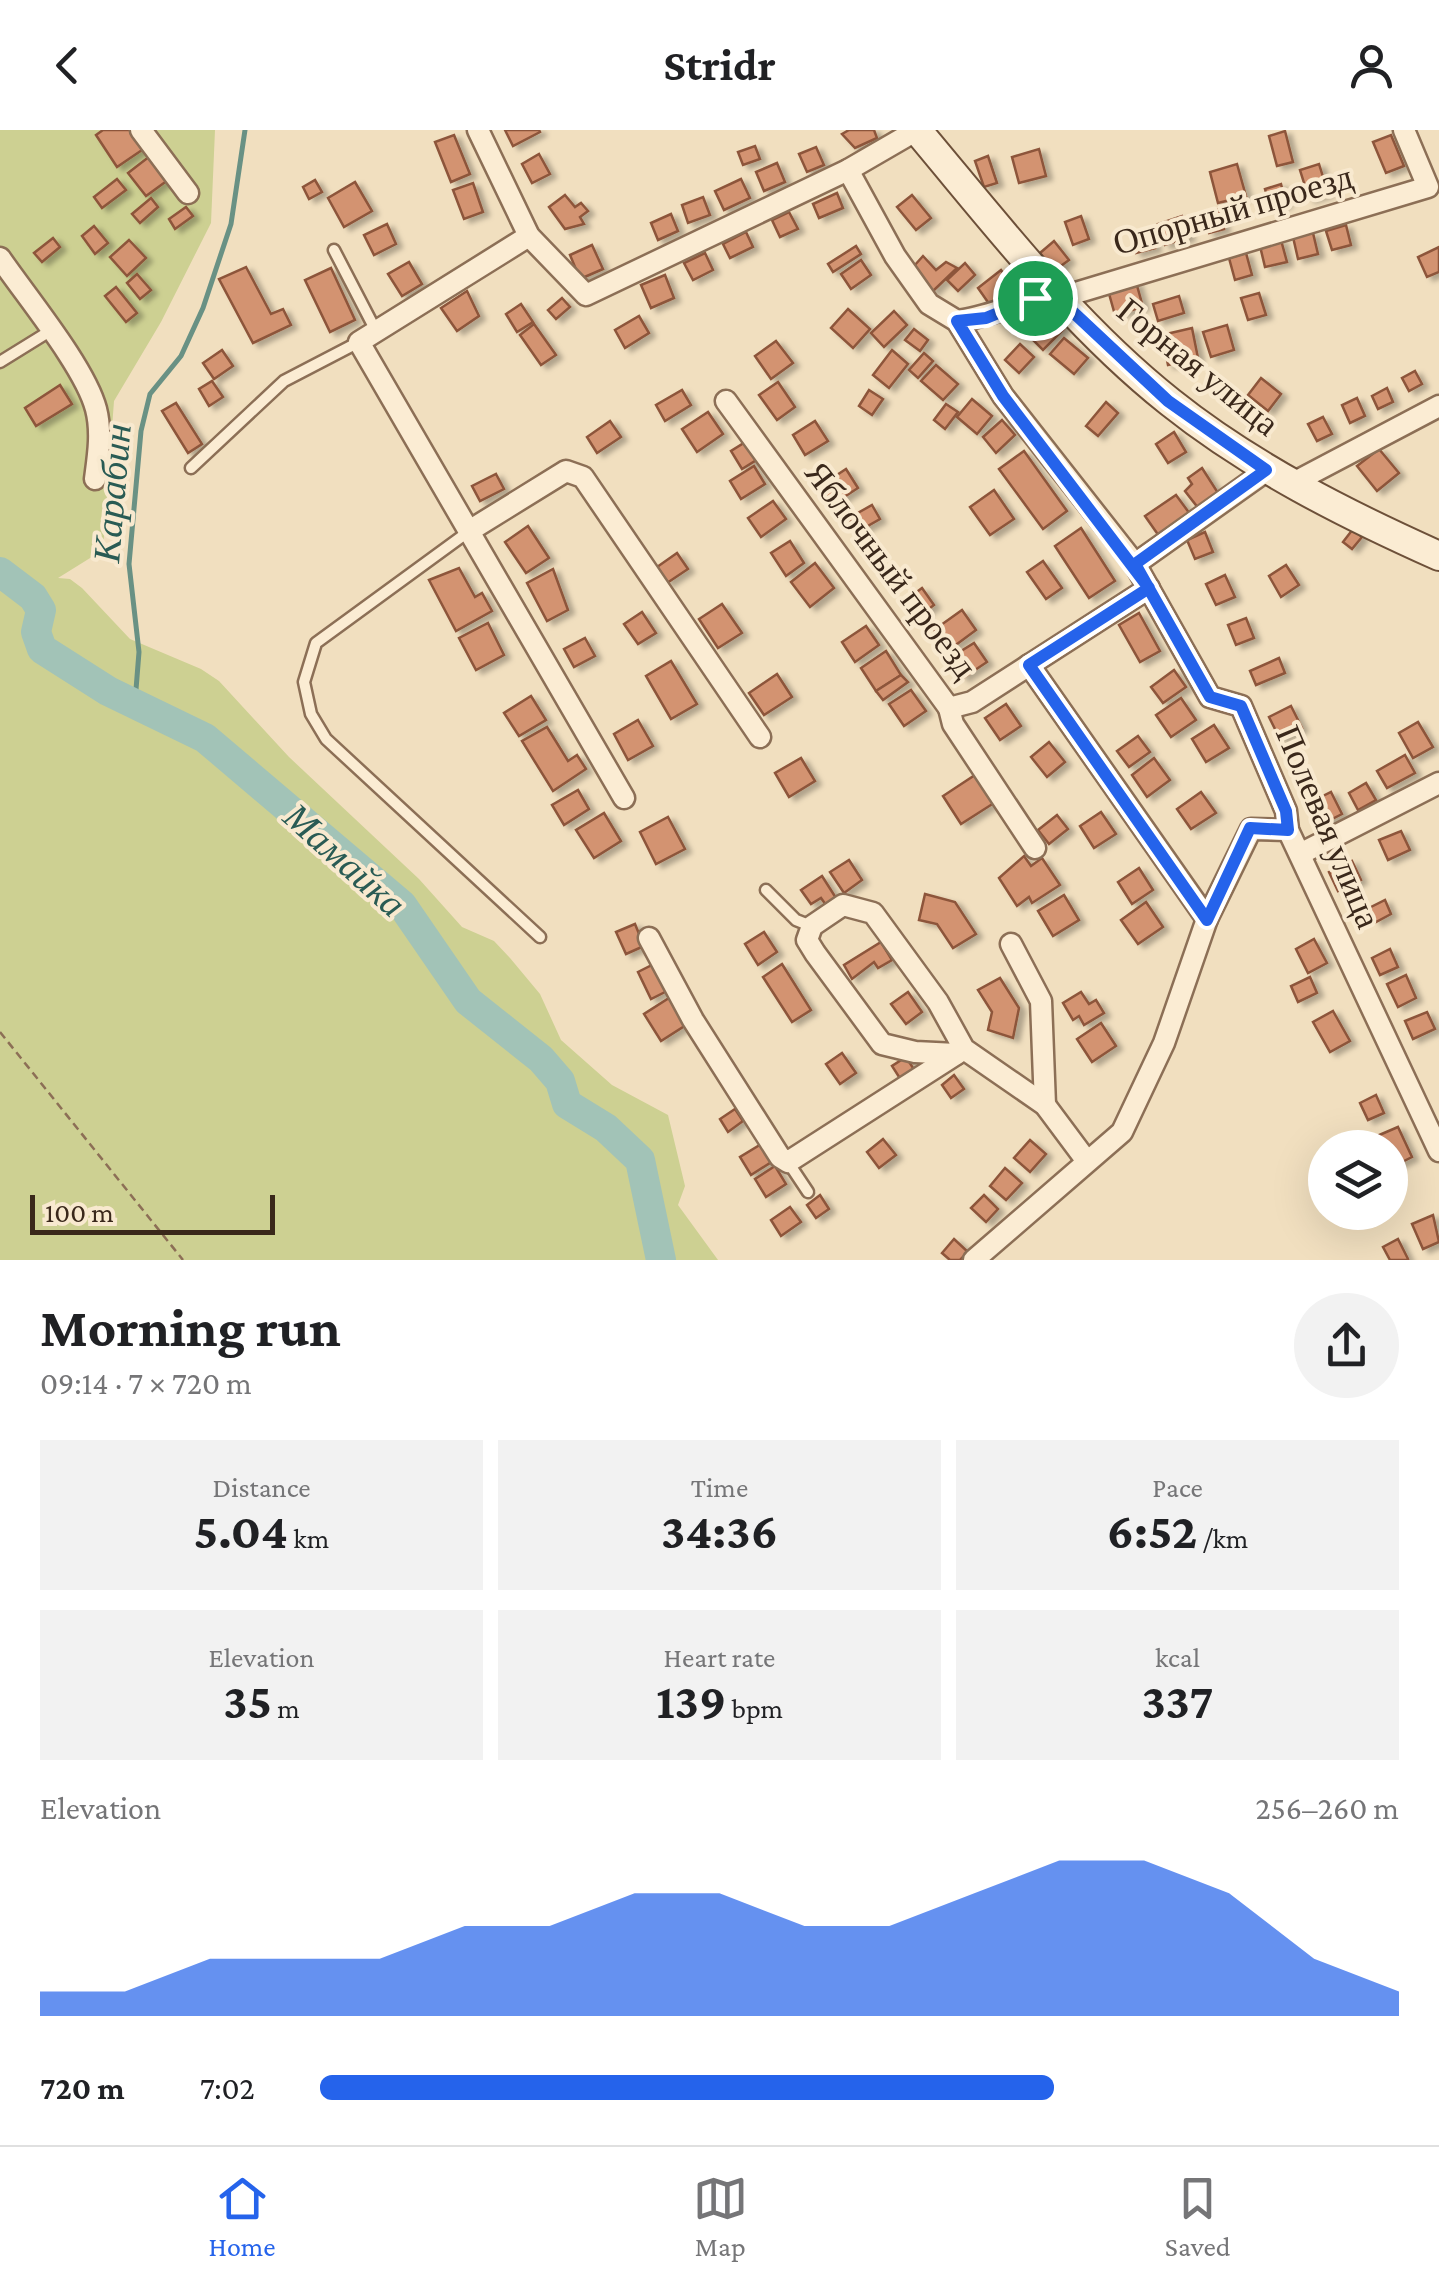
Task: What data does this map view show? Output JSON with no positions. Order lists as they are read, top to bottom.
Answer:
{
  "streets": {
    "street": [
      "Опорный проезд",
      "Горная улица",
      "Яблочный проезд",
      "Полевая улица"
    ]
  },
  "crossings": [
    ["Опорный проезд", "Горная улица"],
    ["Опорный проезд", "Полевая улица"],
    ["Яблочный проезд", "Полевая улица"]
  ],
  "water": ["Карабин", "Мамайка"],
  "scale_bar": "100 m",
  "page": {
    "header": "Stridr",
    "scale": "100 m",
    "heading": ["Morning run", "09:14 · 7 × 720 m"],
    "stats": [
      ["Distance", "5.04 km"],
      ["Time", "34:36"],
      ["Pace", "6:52 /km"],
      ["Elevation", "35 m"],
      ["Heart rate", "139 bpm"],
      ["kcal", "337"]
    ],
    "chart": ["Elevation", "256–260 m"],
    "list": [
      {
        "name": "720 m",
        "note": "7:02"
      }
    ],
    "tabs": ["Home", "Map", "Saved"]
  }
}
